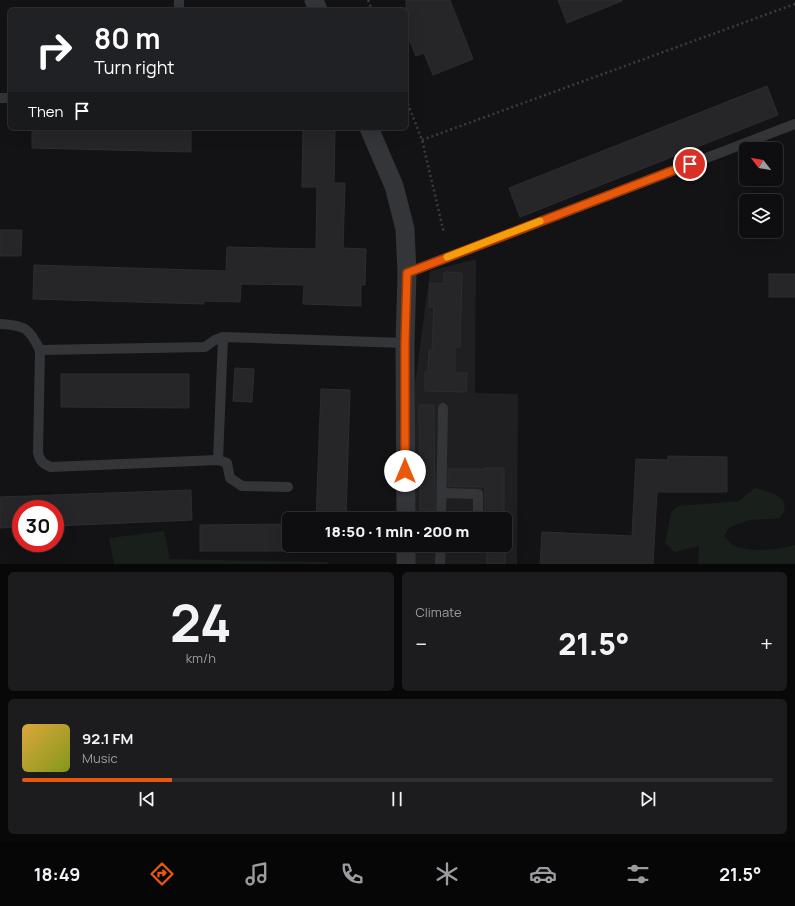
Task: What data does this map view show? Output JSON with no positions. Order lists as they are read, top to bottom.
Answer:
{
  "north": "top left",
  "page": {
    "turn": ["80 m", "Turn right"],
    "then": "Then",
    "limit": "30",
    "trip": "18:50 · 1 min · 200 m",
    "tile": [
      ["24", "km/h"],
      "Climate"
    ],
    "heat": ["−", "21.5°", "+"],
    "song": ["92.1 FM", "Music"],
    "tabs": ["18:49", "21.5°"]
  }
}
